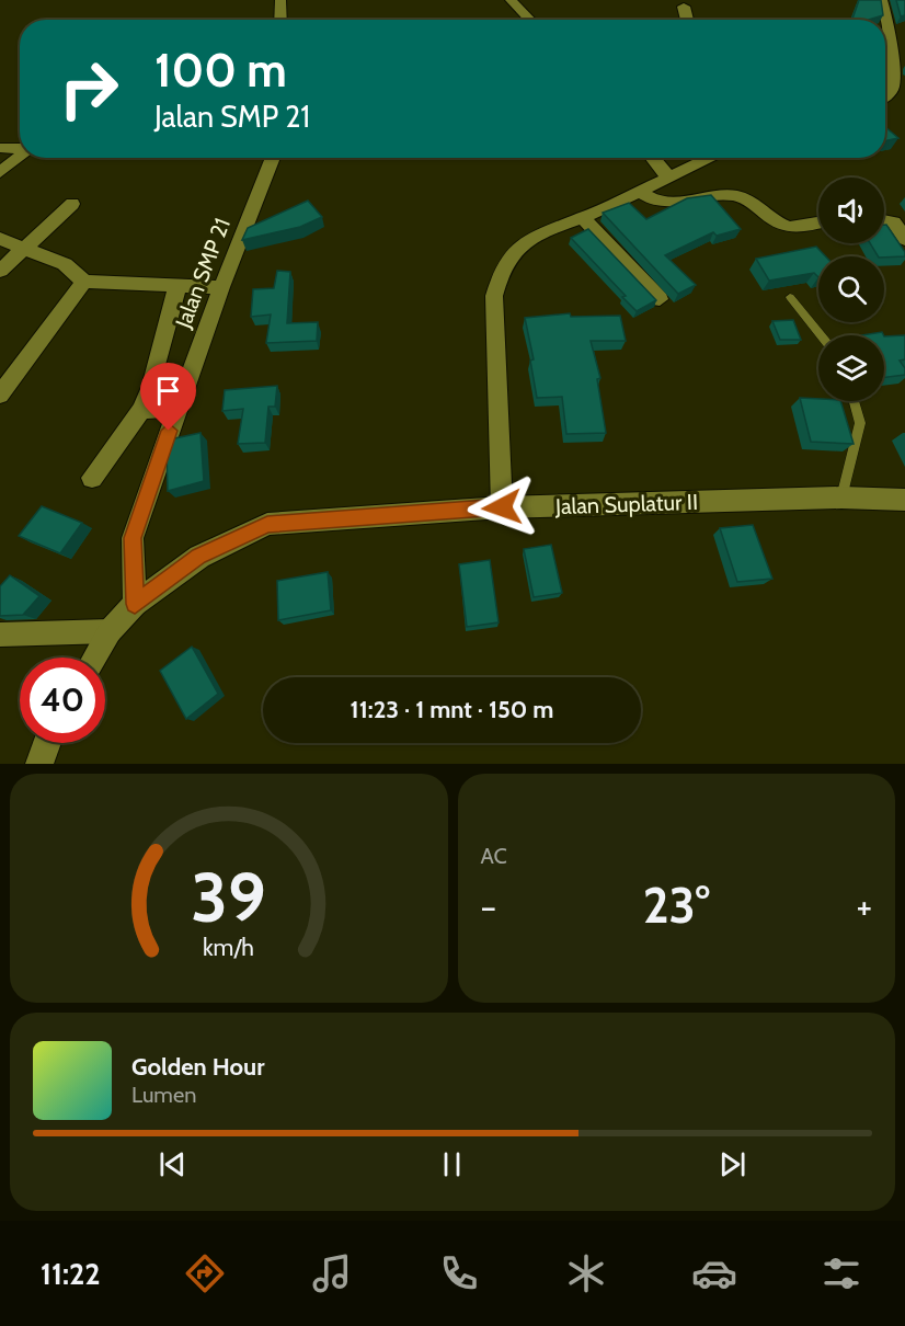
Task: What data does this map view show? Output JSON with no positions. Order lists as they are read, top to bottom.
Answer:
{
  "streets": {
    "street": ["Jalan SMP 21", "Jalan Suplatur II"]
  },
  "crossings": [
    ["Jalan SMP 21", "Jalan Suplatur II"]
  ],
  "page": {
    "turn": ["100 m", "Jalan SMP 21"],
    "limit": "40",
    "trip": "11:23 · 1 mnt · 150 m",
    "tile": "AC",
    "heat": ["−", "23°", "+"],
    "song": ["Golden Hour", "Lumen"],
    "tabs": "11:22",
    "gauge": ["39", "km/h"]
  }
}
